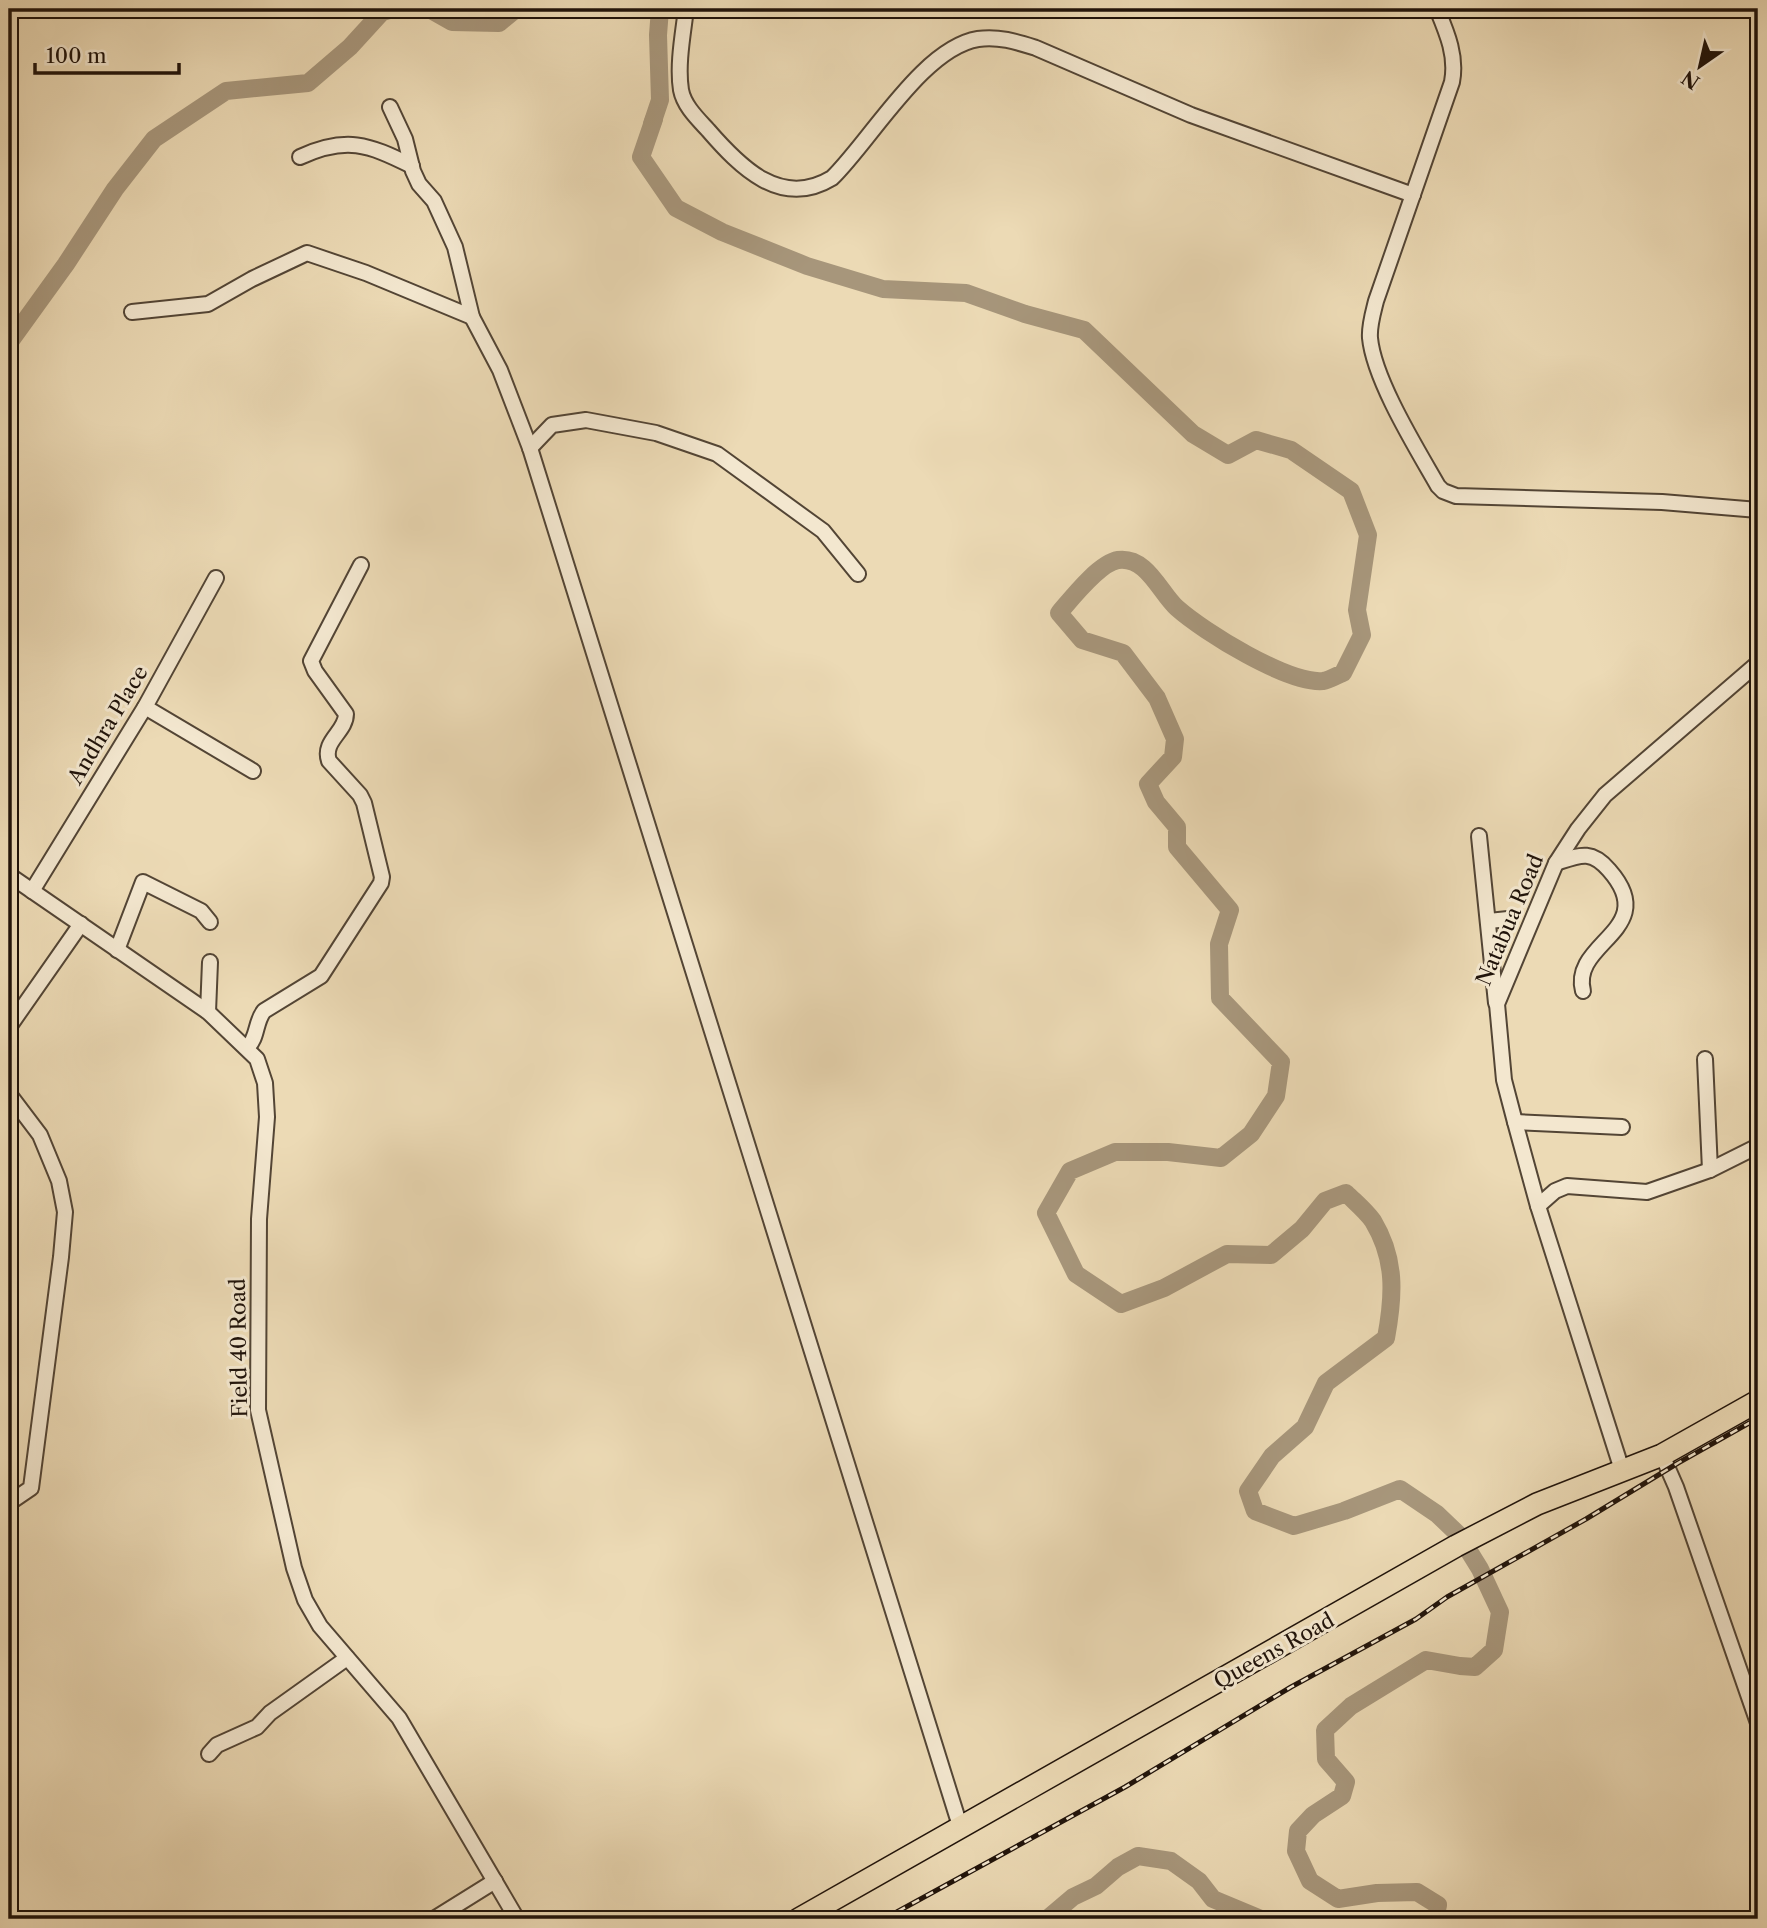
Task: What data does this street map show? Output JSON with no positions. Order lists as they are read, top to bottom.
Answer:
{
  "streets": {
    "highway": ["Queens Road"],
    "street": ["Andhra Place", "Natabua Road", "Field 40 Road"]
  },
  "crossings": [
    ["Andhra Place", "Field 40 Road"],
    ["Natabua Road", "Queens Road"]
  ],
  "scale_bar": "100 m",
  "north": "bottom left"
}
